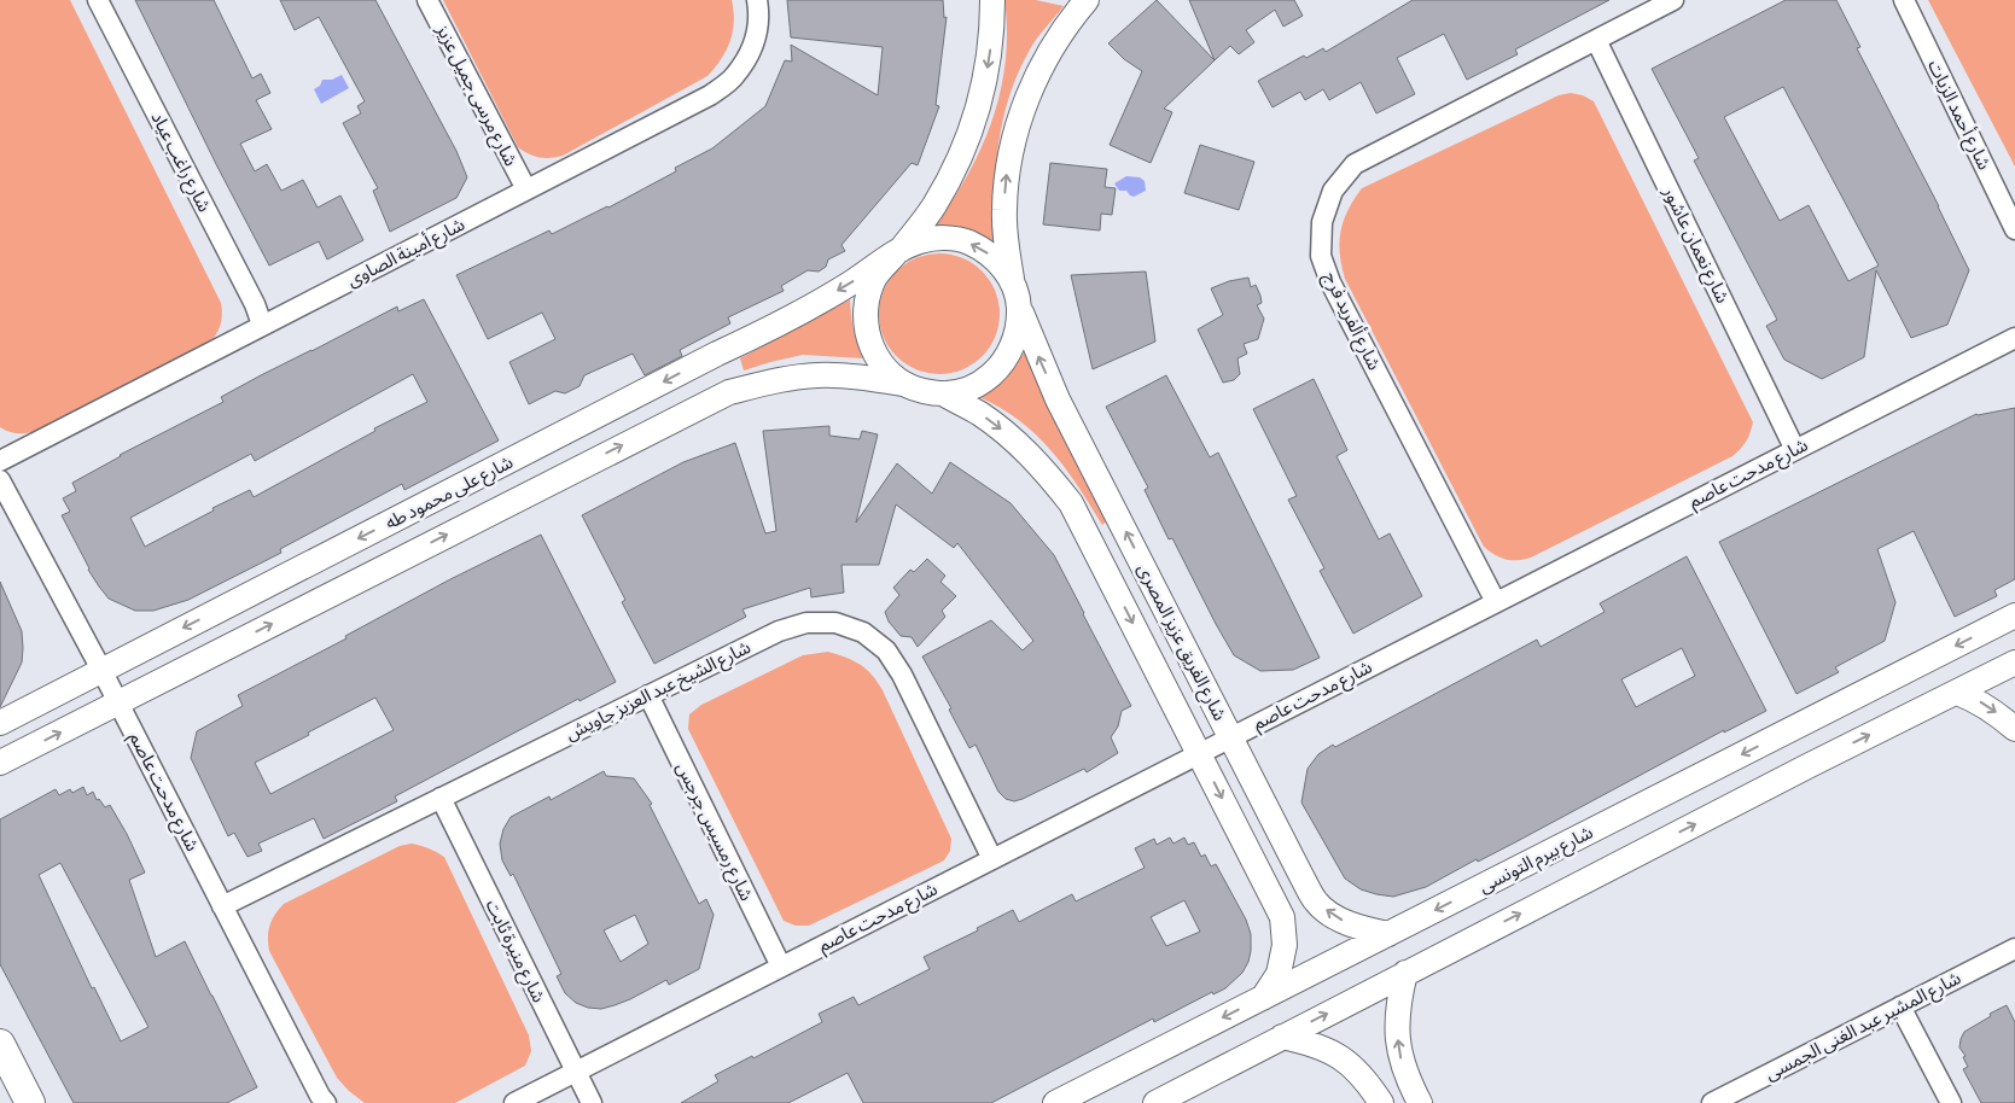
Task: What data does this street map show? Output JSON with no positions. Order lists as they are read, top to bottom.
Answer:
{
  "streets": {
    "street": [
      "شارع مرسى جميل عزيز",
      "شارع أحمد الزيات",
      "شارع راغب عياد",
      "شارع نعمان عاشور",
      "شارع أمينة الصاوى",
      "شارع ألفريد فرج",
      "شارع مدحت عاصم",
      "شارع على محمود طه",
      "شارع الفريق عزيز المصرى",
      "شارع الشيخ عبد العزيز جاويش",
      "شارع رمسيس جرجس",
      "شارع بيرم التونسى",
      "شارع منيرة ثابت",
      "شارع المشير عبد الغنى الجمسى"
    ]
  },
  "crossings": [
    ["شارع مرسى جميل عزيز", "شارع أمينة الصاوى"],
    ["شارع راغب عياد", "شارع أمينة الصاوى"],
    ["شارع نعمان عاشور", "شارع ألفريد فرج"],
    ["شارع نعمان عاشور", "شارع مدحت عاصم"],
    ["شارع ألفريد فرج", "شارع مدحت عاصم"],
    ["شارع مدحت عاصم", "شارع على محمود طه"],
    ["شارع مدحت عاصم", "شارع الفريق عزيز المصرى"],
    ["شارع مدحت عاصم", "شارع الشيخ عبد العزيز جاويش"],
    ["شارع مدحت عاصم", "شارع رمسيس جرجس"],
    ["شارع مدحت عاصم", "شارع منيرة ثابت"],
    ["شارع على محمود طه", "شارع الفريق عزيز المصرى"],
    ["شارع الفريق عزيز المصرى", "شارع بيرم التونسى"],
    ["شارع الشيخ عبد العزيز جاويش", "شارع رمسيس جرجس"],
    ["شارع الشيخ عبد العزيز جاويش", "شارع منيرة ثابت"]
  ]
}
